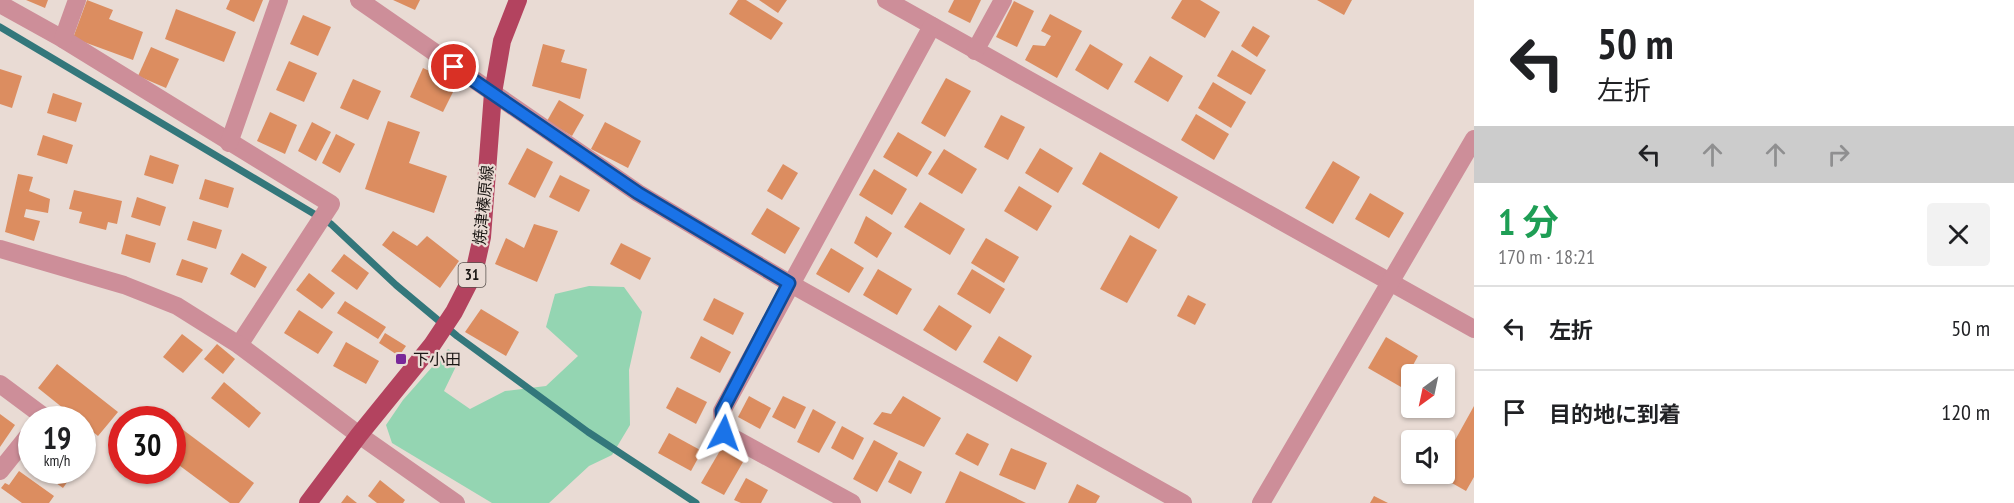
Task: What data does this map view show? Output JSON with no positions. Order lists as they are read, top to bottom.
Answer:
{
  "streets": {
    "main road": ["焼津榛原線", "31"]
  },
  "places": {
    "transit": ["下小田"]
  },
  "north": "bottom left",
  "page": {
    "turn": ["50 m", "左折"],
    "heading": ["1 分", "170 m · 18:21"],
    "list": [
      {
        "name": "左折",
        "value": "50 m"
      },
      {
        "name": "目的地に到着",
        "value": "120 m"
      }
    ],
    "speed": "19 km/h",
    "limit": "30"
  }
}
